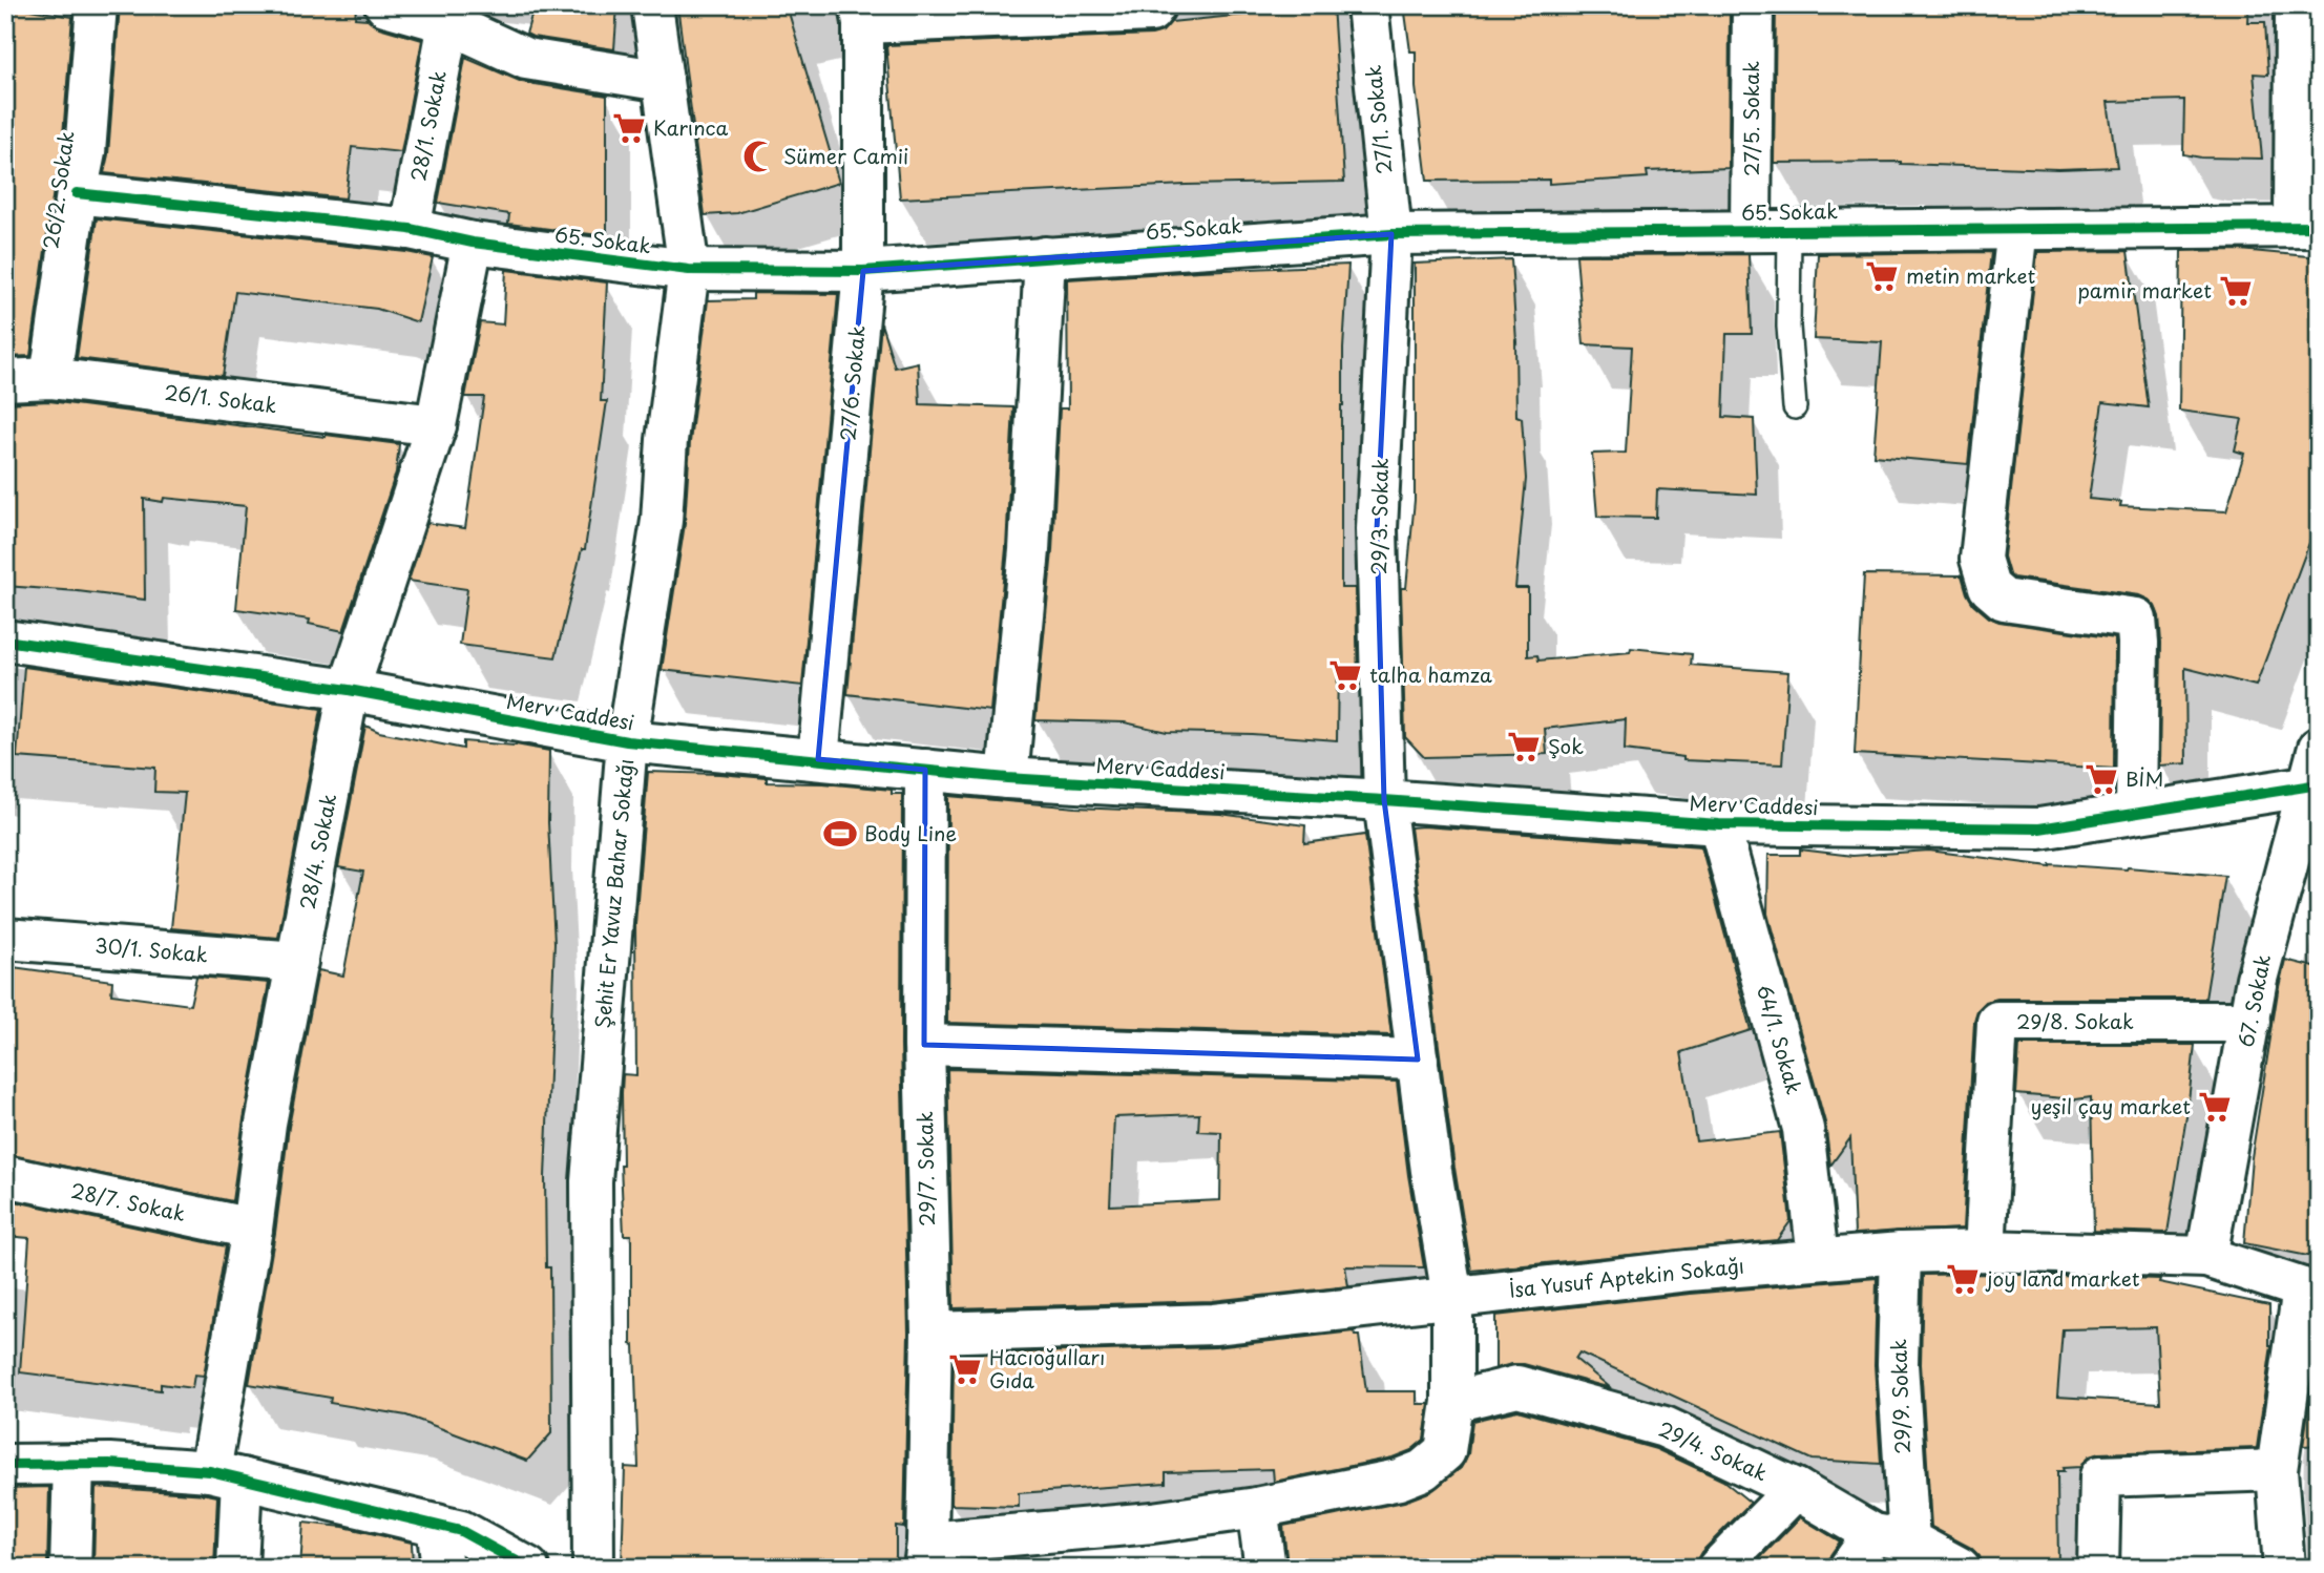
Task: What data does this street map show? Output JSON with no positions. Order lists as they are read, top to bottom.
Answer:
{
  "streets": {
    "street": [
      "27/5. Sokak",
      "27/1. Sokak",
      "28/1. Sokak",
      "26/2. Sokak",
      "65. Sokak",
      "27/6. Sokak",
      "26/1. Sokak",
      "29/3. Sokak",
      "Merv Caddesi",
      "28/4. Sokak",
      "Şehit Er Yavuz Bahar Sokağı",
      "30/1. Sokak",
      "67. Sokak",
      "29/8. Sokak",
      "64/1. Sokak",
      "29/7. Sokak",
      "28/7. Sokak",
      "İsa Yusuf Aptekin Sokağı",
      "29/9. Sokak",
      "29/4. Sokak"
    ]
  },
  "crossings": [
    ["27/5. Sokak", "65. Sokak"],
    ["27/1. Sokak", "65. Sokak"],
    ["27/1. Sokak", "29/3. Sokak"],
    ["28/1. Sokak", "65. Sokak"],
    ["26/2. Sokak", "65. Sokak"],
    ["26/2. Sokak", "26/1. Sokak"],
    ["65. Sokak", "27/6. Sokak"],
    ["65. Sokak", "29/3. Sokak"],
    ["65. Sokak", "28/4. Sokak"],
    ["65. Sokak", "Şehit Er Yavuz Bahar Sokağı"],
    ["27/6. Sokak", "Merv Caddesi"],
    ["26/1. Sokak", "28/4. Sokak"],
    ["29/3. Sokak", "Merv Caddesi"],
    ["29/3. Sokak", "29/7. Sokak"],
    ["29/3. Sokak", "İsa Yusuf Aptekin Sokağı"],
    ["29/3. Sokak", "29/4. Sokak"],
    ["Merv Caddesi", "28/4. Sokak"],
    ["Merv Caddesi", "Şehit Er Yavuz Bahar Sokağı"],
    ["Merv Caddesi", "67. Sokak"],
    ["Merv Caddesi", "64/1. Sokak"],
    ["Merv Caddesi", "29/7. Sokak"],
    ["28/4. Sokak", "30/1. Sokak"],
    ["28/4. Sokak", "28/7. Sokak"],
    ["67. Sokak", "29/8. Sokak"],
    ["67. Sokak", "İsa Yusuf Aptekin Sokağı"],
    ["29/8. Sokak", "İsa Yusuf Aptekin Sokağı"],
    ["64/1. Sokak", "İsa Yusuf Aptekin Sokağı"],
    ["29/7. Sokak", "İsa Yusuf Aptekin Sokağı"],
    ["İsa Yusuf Aptekin Sokağı", "29/9. Sokak"],
    ["29/9. Sokak", "29/4. Sokak"]
  ],
  "places": {
    "supermarket": [
      "Karınca",
      "metin market",
      "pamir market",
      "talha hamza",
      "Şok",
      "BİM",
      "yeşil çay market",
      "joy land market",
      "Hacıoğulları Gıda"
    ],
    "mosque": ["Sümer Camii"],
    "sports": ["Body Line"]
  }
}
